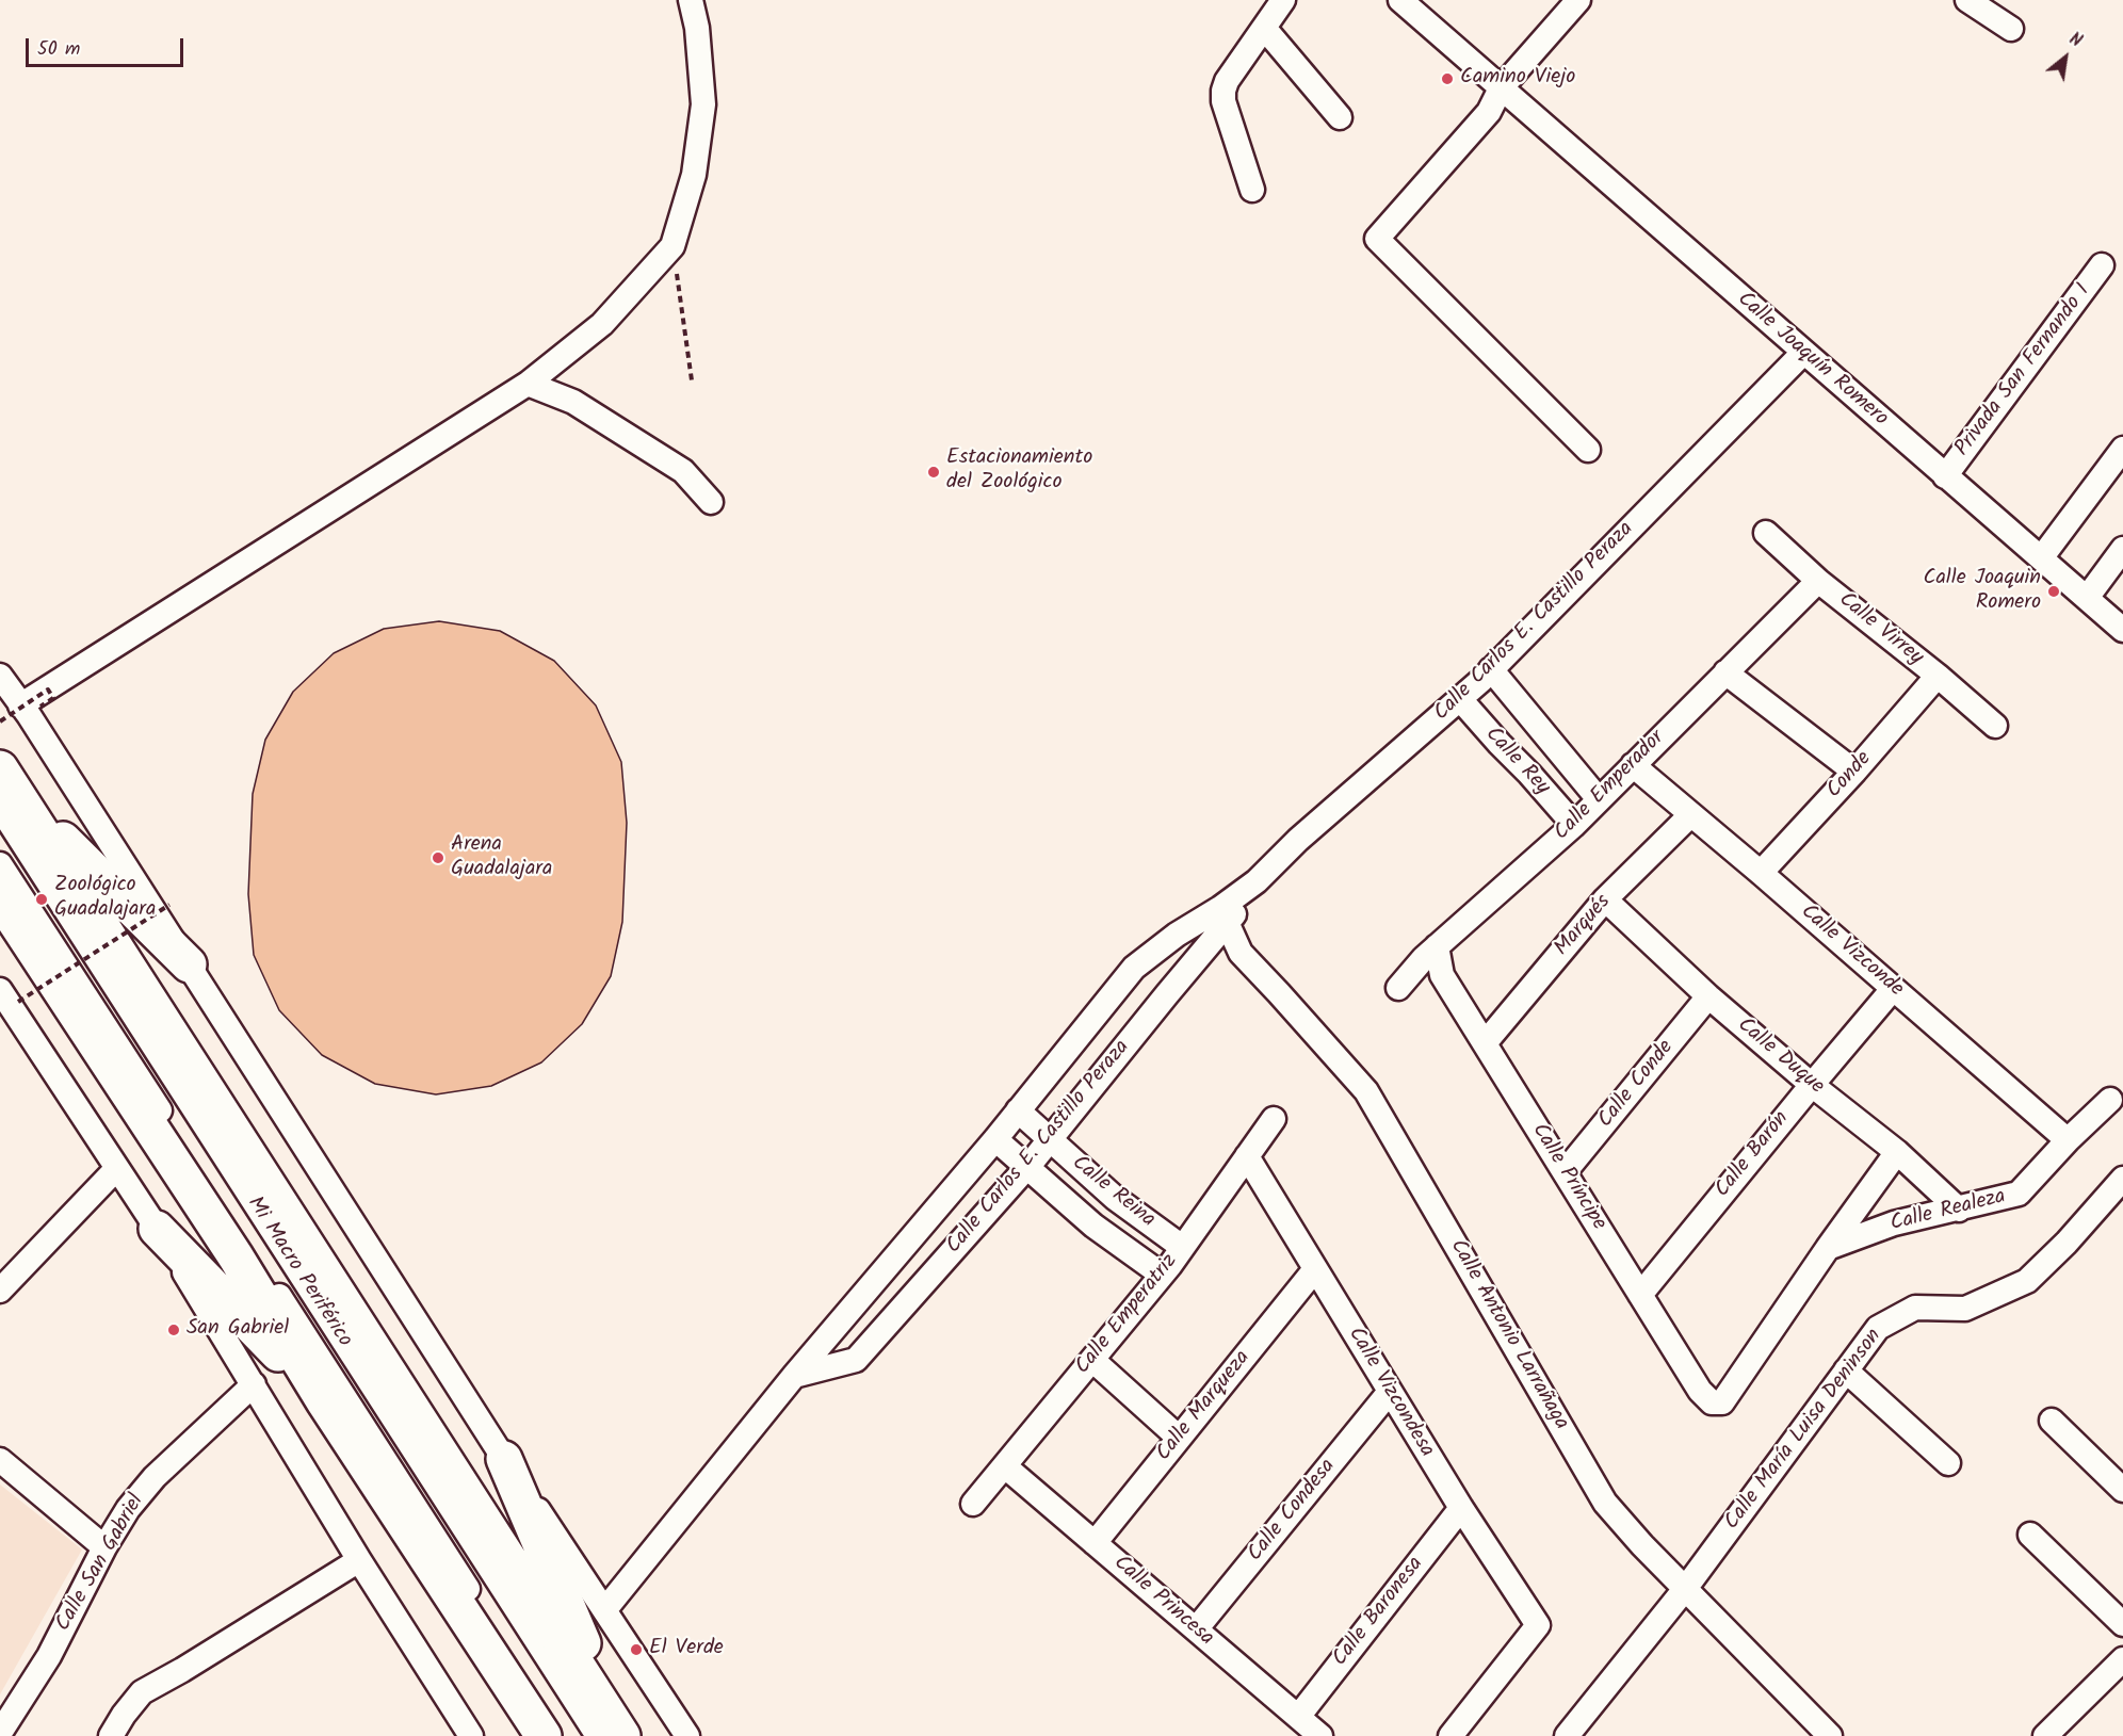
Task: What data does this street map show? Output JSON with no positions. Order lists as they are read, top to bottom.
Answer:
{
  "streets": {
    "street": [
      "Calle Joaquín Romero",
      "Privada San Fernando I",
      "Calle Carlos E. Castillo Peraza",
      "Calle Virrey",
      "Calle Rey",
      "Conde",
      "Calle Emperador",
      "Marqués",
      "Calle Vizconde",
      "Calle Duque",
      "Calle Conde",
      "Calle Barón",
      "Calle Príncipe",
      "Calle Reina",
      "Calle Realeza",
      "Mi Macro Periférico",
      "Calle Emperatriz",
      "Calle Antonio Larrañaga",
      "Calle Vizcondesa",
      "Calle Marqueza",
      "Calle María Luisa Deninson",
      "Calle Condesa",
      "Calle San Gabriel",
      "Calle Princesa",
      "Calle Baronesa"
    ]
  },
  "crossings": [
    ["Calle Joaquín Romero", "Privada San Fernando I"],
    ["Calle Joaquín Romero", "Calle Carlos E. Castillo Peraza"],
    ["Calle Carlos E. Castillo Peraza", "Calle Rey"],
    ["Calle Carlos E. Castillo Peraza", "Calle Reina"],
    ["Calle Carlos E. Castillo Peraza", "Calle Antonio Larrañaga"],
    ["Calle Virrey", "Conde"],
    ["Calle Virrey", "Calle Emperador"],
    ["Calle Rey", "Calle Emperador"],
    ["Conde", "Calle Vizconde"],
    ["Calle Emperador", "Calle Vizconde"],
    ["Calle Emperador", "Calle Príncipe"],
    ["Marqués", "Calle Vizconde"],
    ["Marqués", "Calle Duque"],
    ["Marqués", "Calle Príncipe"],
    ["Calle Vizconde", "Calle Barón"],
    ["Calle Vizconde", "Calle Realeza"],
    ["Calle Duque", "Calle Conde"],
    ["Calle Duque", "Calle Barón"],
    ["Calle Duque", "Calle Realeza"],
    ["Calle Conde", "Calle Príncipe"],
    ["Calle Barón", "Calle Príncipe"],
    ["Calle Príncipe", "Calle Realeza"],
    ["Calle Reina", "Calle Emperatriz"],
    ["Calle Emperatriz", "Calle Vizcondesa"],
    ["Calle Emperatriz", "Calle Princesa"],
    ["Calle Antonio Larrañaga", "Calle María Luisa Deninson"],
    ["Calle Vizcondesa", "Calle Marqueza"],
    ["Calle Vizcondesa", "Calle Condesa"],
    ["Calle Vizcondesa", "Calle Baronesa"],
    ["Calle Marqueza", "Calle Princesa"],
    ["Calle Condesa", "Calle Princesa"],
    ["Calle Princesa", "Calle Baronesa"]
  ],
  "places": [
    "Camino Viejo",
    "Estacionamiento del Zoológico",
    "Calle Joaquin Romero",
    "Arena Guadalajara",
    "Zoológico Guadalajara",
    "San Gabriel",
    "El Verde"
  ],
  "scale_bar": "50 m",
  "north": "top right"
}
